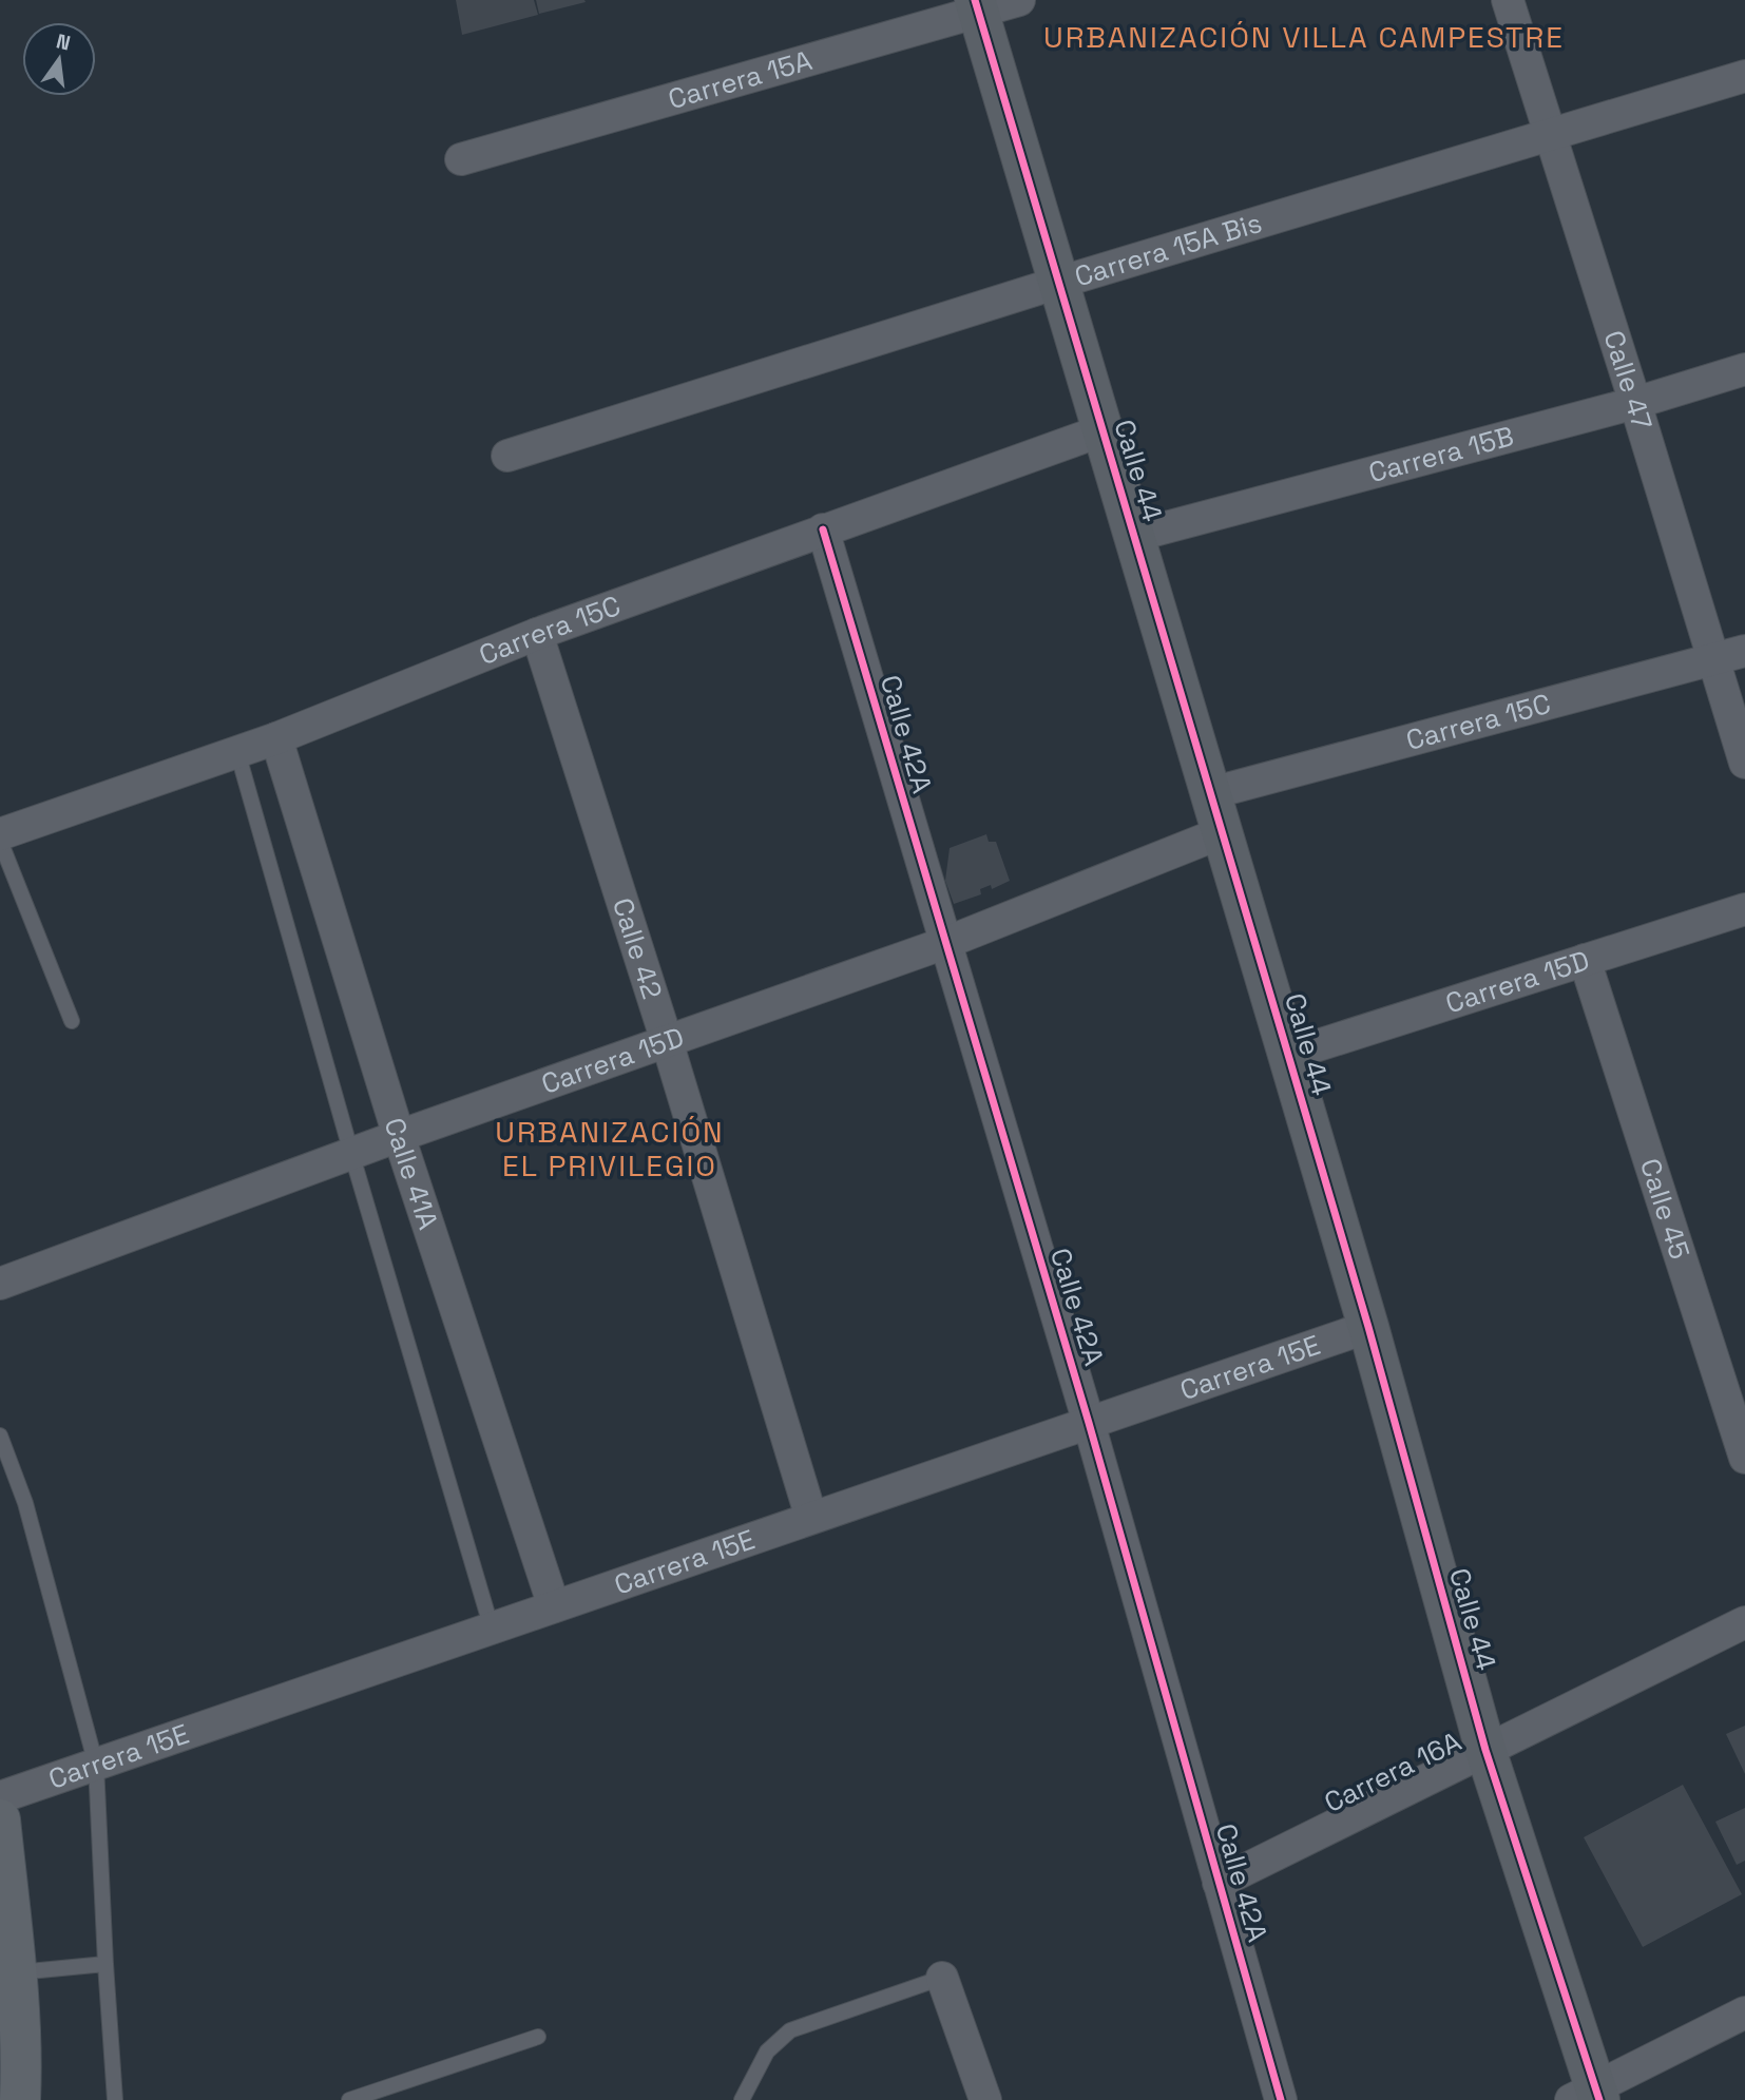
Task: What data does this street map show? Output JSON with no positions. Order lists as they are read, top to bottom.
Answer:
{
  "streets": {
    "street": [
      "Carrera 15A",
      "Carrera 15A Bis",
      "Calle 47",
      "Carrera 15B",
      "Calle 44",
      "Carrera 15C",
      "Calle 42A",
      "Calle 42",
      "Carrera 15D",
      "Calle 41A",
      "Calle 45",
      "Carrera 15E",
      "Carrera 16A"
    ]
  },
  "crossings": [
    ["Carrera 15A", "Calle 44"],
    ["Carrera 15A Bis", "Calle 47"],
    ["Carrera 15A Bis", "Calle 44"],
    ["Calle 47", "Carrera 15B"],
    ["Calle 47", "Carrera 15C"],
    ["Carrera 15B", "Calle 44"],
    ["Calle 44", "Carrera 15C"],
    ["Calle 44", "Carrera 15D"],
    ["Calle 44", "Carrera 15E"],
    ["Calle 44", "Carrera 16A"],
    ["Carrera 15C", "Calle 42A"],
    ["Carrera 15C", "Calle 42"],
    ["Carrera 15C", "Calle 41A"],
    ["Calle 42A", "Carrera 15D"],
    ["Calle 42A", "Carrera 15E"],
    ["Calle 42A", "Carrera 16A"],
    ["Calle 42", "Carrera 15D"],
    ["Calle 42", "Carrera 15E"],
    ["Carrera 15D", "Calle 41A"],
    ["Carrera 15D", "Calle 45"],
    ["Calle 41A", "Carrera 15E"]
  ],
  "districts": ["URBANIZACIÓN VILLA CAMPESTRE", "URBANIZACIÓN EL PRIVILEGIO"],
  "north": "top"
}
